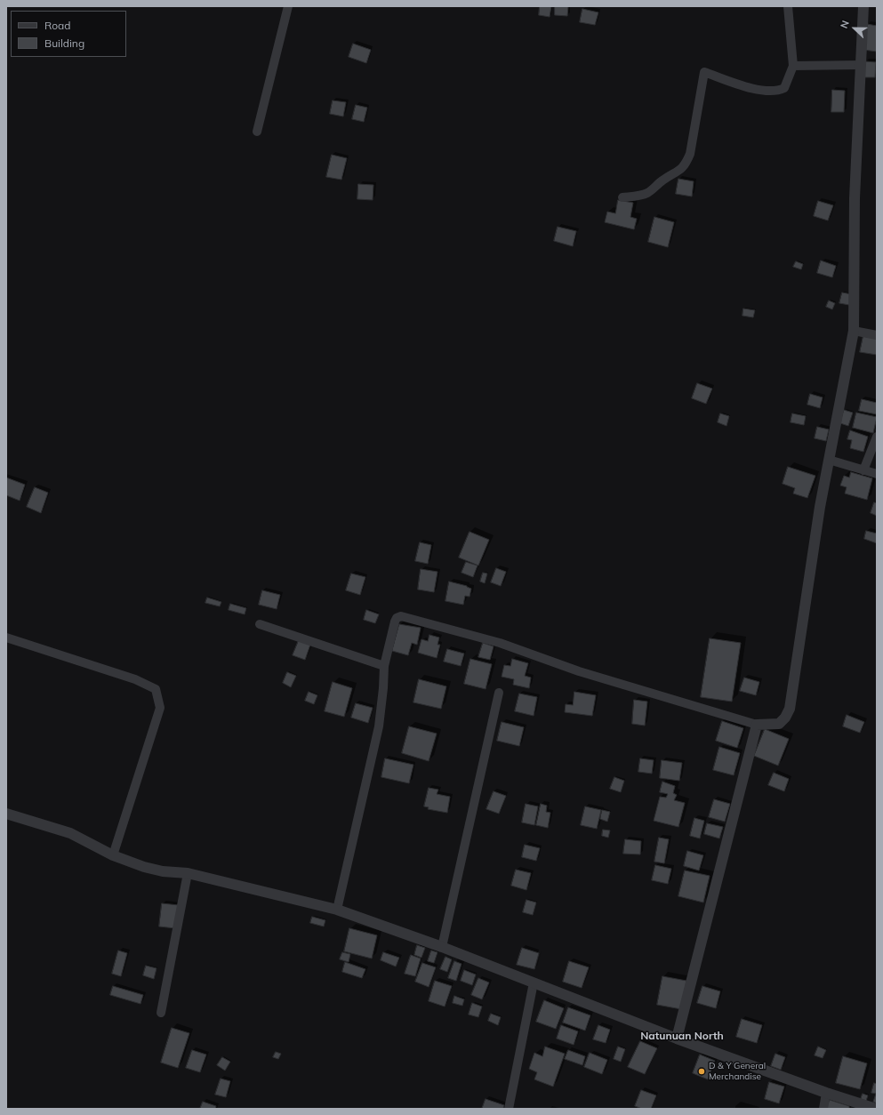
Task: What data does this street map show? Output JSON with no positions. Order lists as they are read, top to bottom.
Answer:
{
  "districts": ["Natunuan North"],
  "places": ["D & Y General Merchandise"],
  "legend": ["Road", "Building"],
  "north": "left"
}
